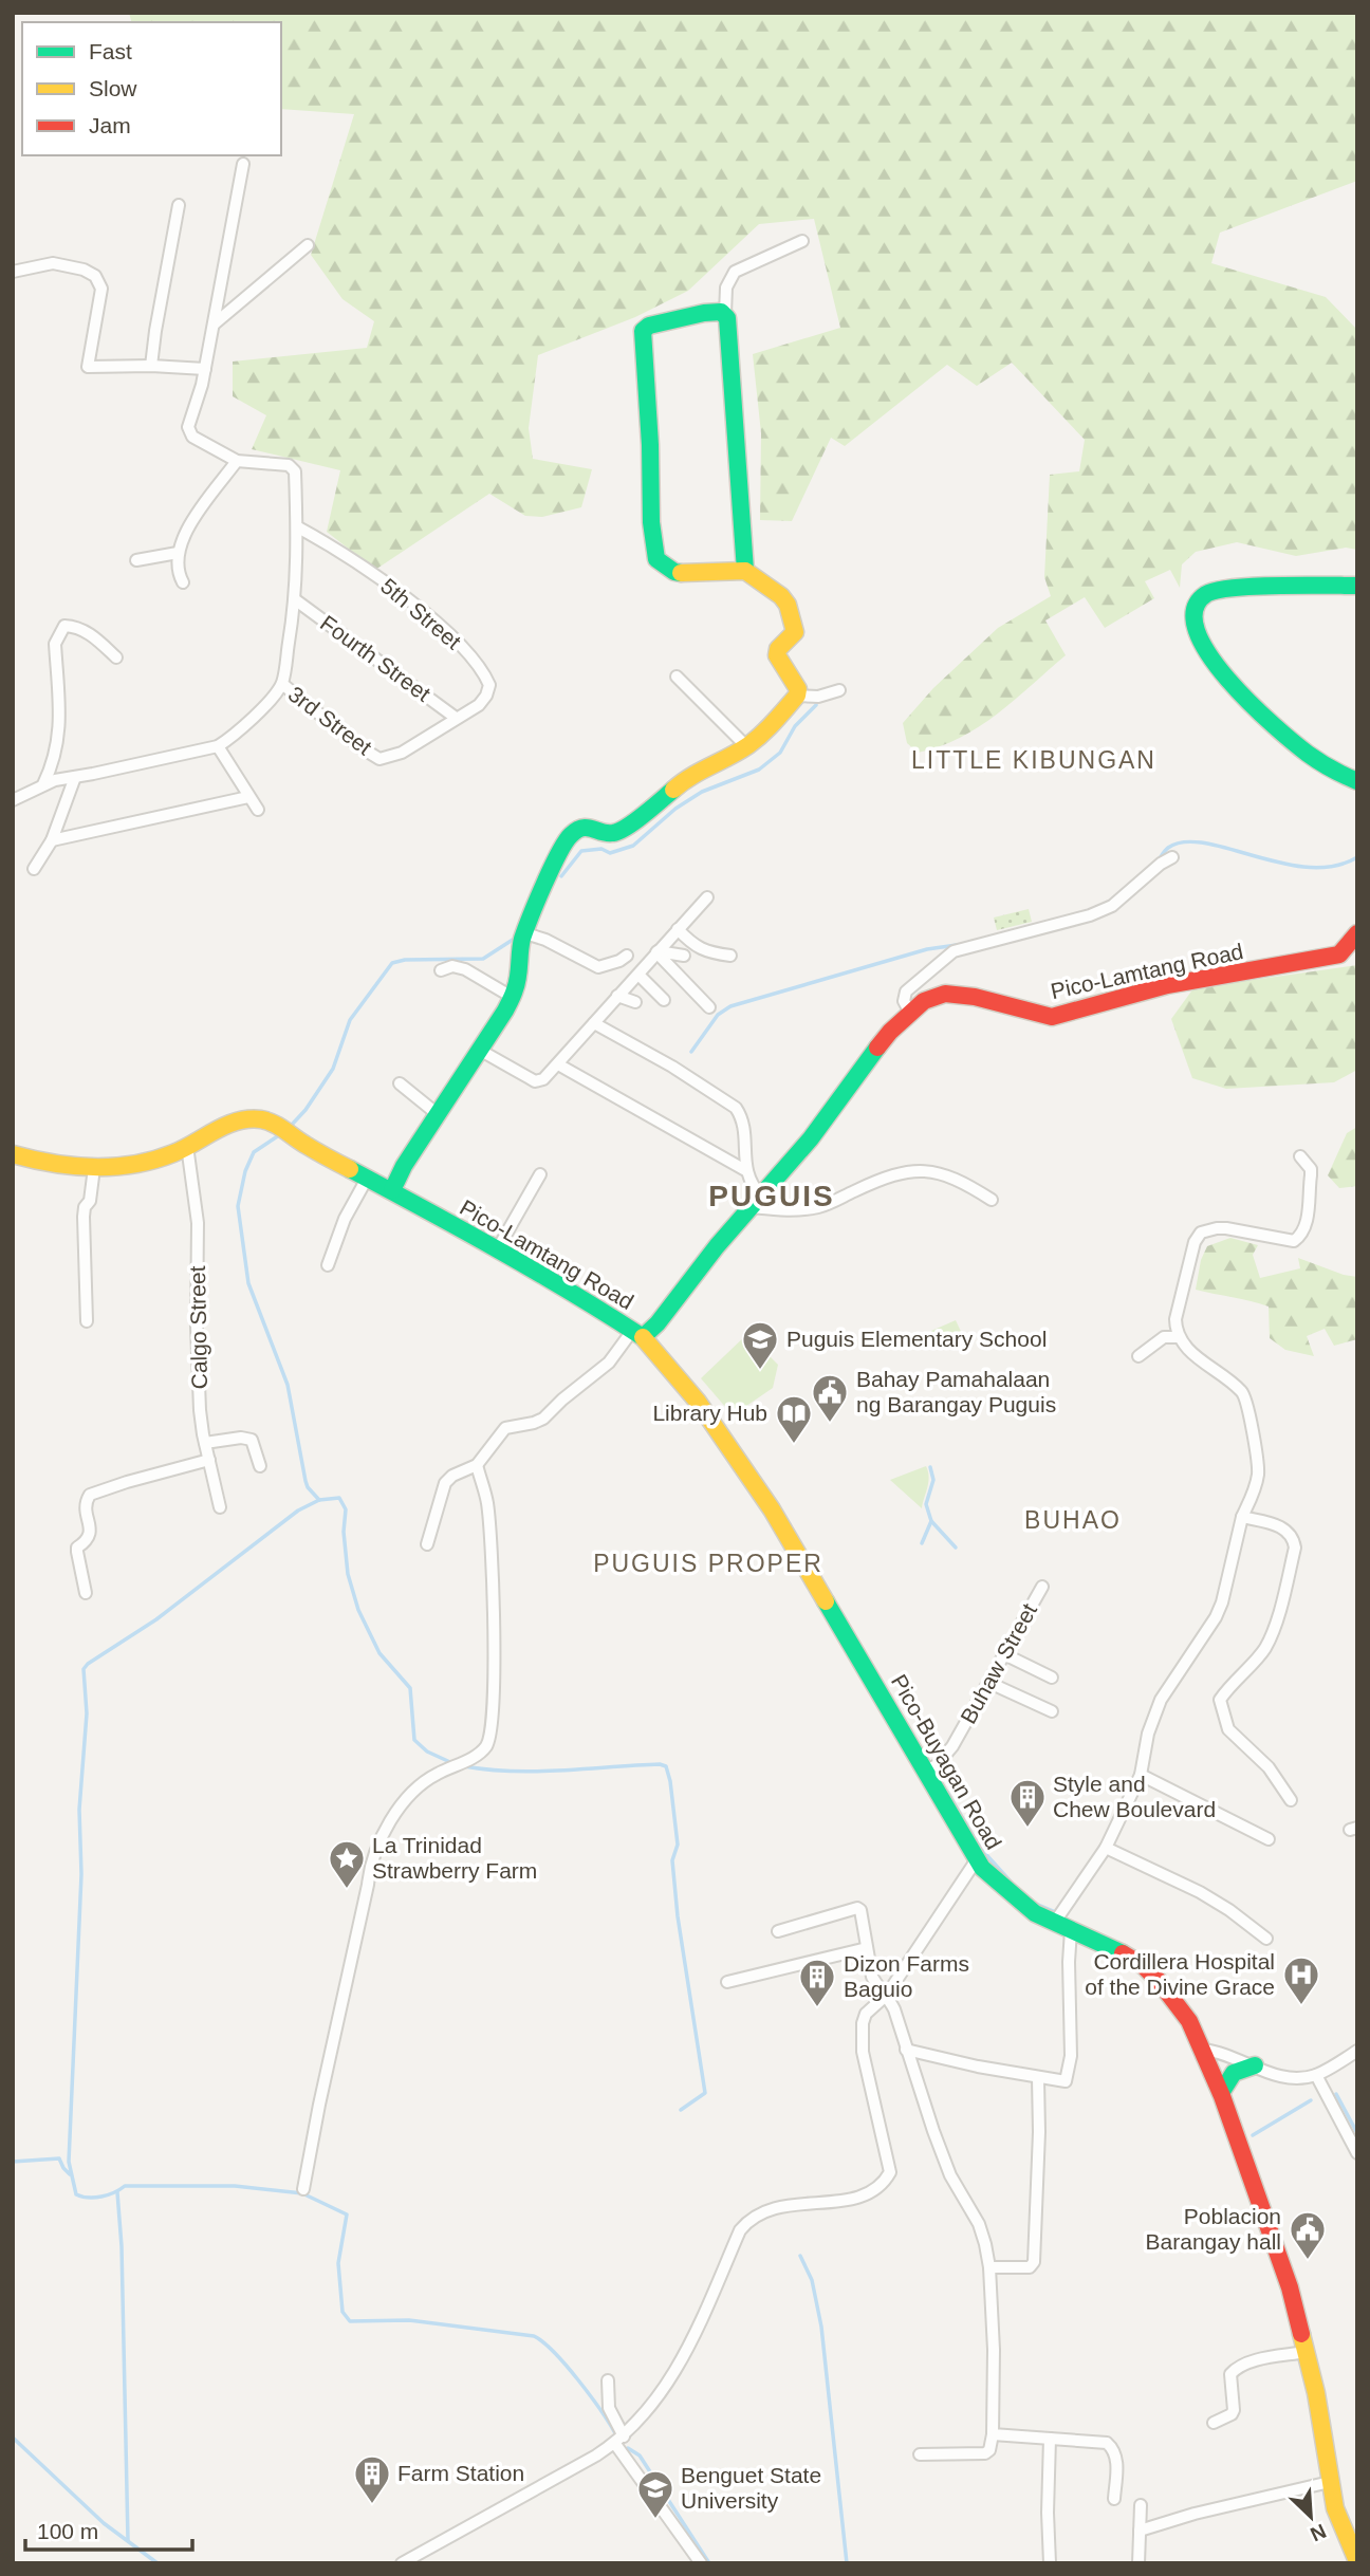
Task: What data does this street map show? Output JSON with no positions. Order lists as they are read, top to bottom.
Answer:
{
  "streets": {
    "main road": ["Pico-Lamtang Road", "Pico-Buyagan Road"],
    "street": [
      "5th Street",
      "Fourth Street",
      "3rd Street",
      "Calgo Street",
      "Buhaw Street"
    ]
  },
  "crossings": [
    ["5th Street", "Fourth Street"],
    ["5th Street", "3rd Street"],
    ["Fourth Street", "3rd Street"],
    ["Pico-Lamtang Road", "Calgo Street"],
    ["Pico-Lamtang Road", "Pico-Buyagan Road"],
    ["Buhaw Street", "Pico-Buyagan Road"]
  ],
  "districts": [
    "LITTLE KIBUNGAN",
    "PUGUIS",
    "BUHAO",
    "PUGUIS PROPER"
  ],
  "places": {
    "school or university": ["Puguis Elementary School", "Benguet State University"],
    "public building": ["Bahay Pamahalaan ng Barangay Puguis", "Poblacion Barangay hall"],
    "library": ["Library Hub"],
    "building": ["Style and Chew Boulevard", "Dizon Farms Baguio", "Farm Station"],
    "place": ["La Trinidad Strawberry Farm"],
    "hospital": ["Cordillera Hospital of the Divine Grace"]
  },
  "legend": ["Fast", "Slow", "Jam"],
  "scale_bar": "100 m",
  "north": "bottom right"
}
